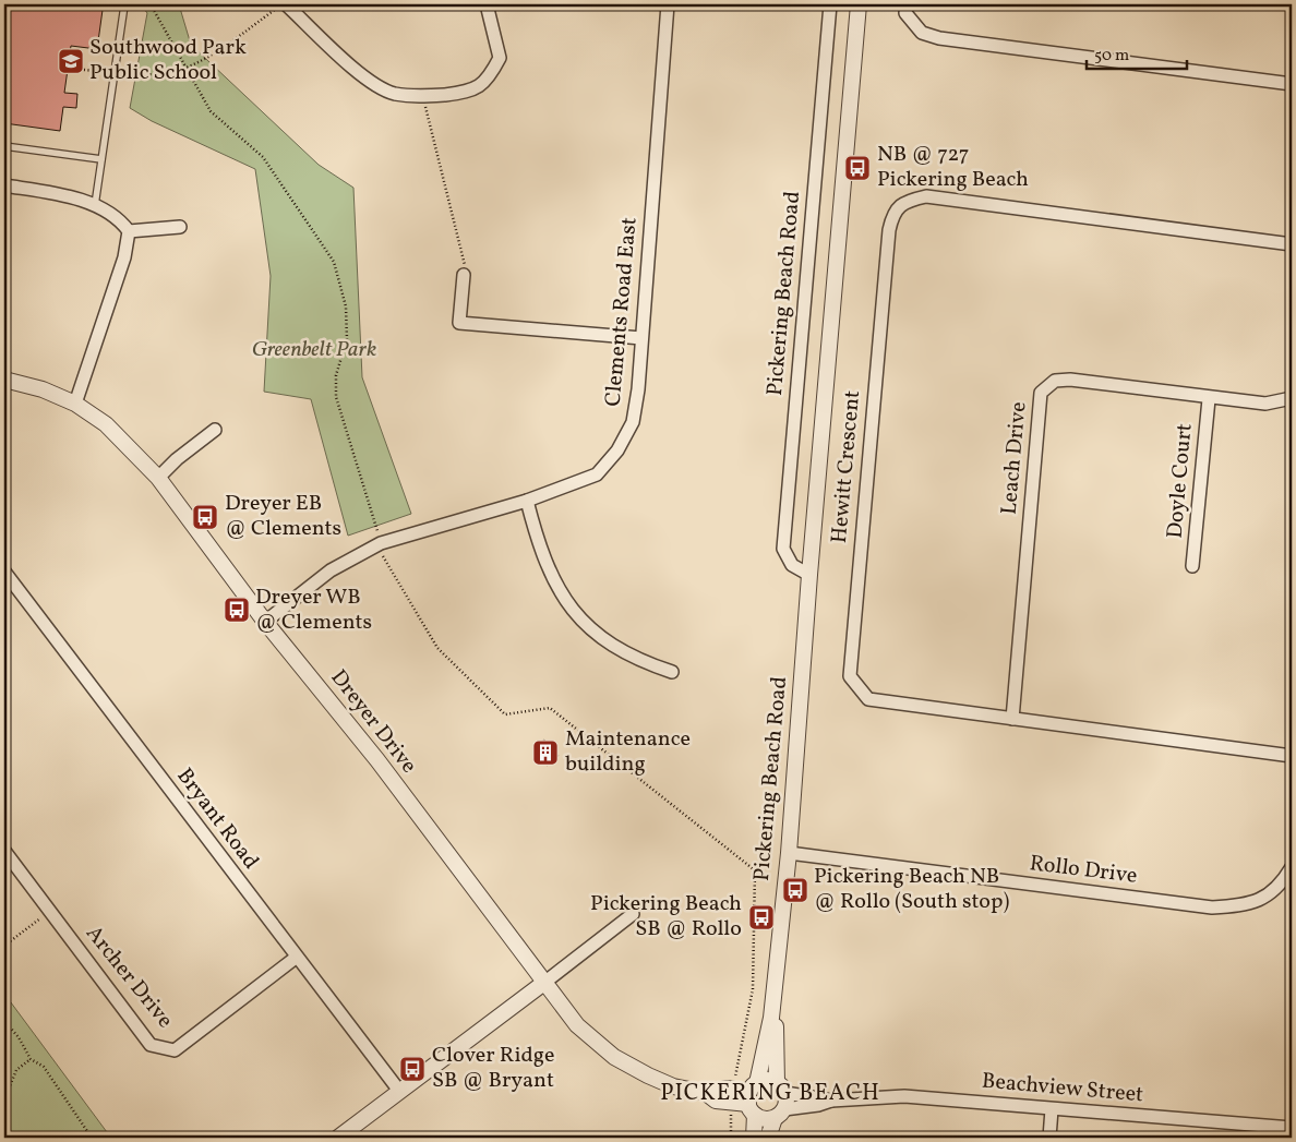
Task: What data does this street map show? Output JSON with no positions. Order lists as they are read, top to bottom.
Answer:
{
  "streets": {
    "street": [
      "Pickering Beach Road",
      "Clements Road East",
      "Leach Drive",
      "Hewitt Crescent",
      "Doyle Court",
      "Dreyer Drive",
      "Bryant Road",
      "Rollo Drive",
      "Archer Drive",
      "Beachview Street"
    ]
  },
  "crossings": [
    ["Pickering Beach Road", "Dreyer Drive"],
    ["Pickering Beach Road", "Rollo Drive"],
    ["Pickering Beach Road", "Beachview Street"],
    ["Clements Road East", "Dreyer Drive"],
    ["Leach Drive", "Hewitt Crescent"],
    ["Leach Drive", "Doyle Court"],
    ["Bryant Road", "Archer Drive"]
  ],
  "districts": ["PICKERING BEACH"],
  "parks": ["Greenbelt Park"],
  "places": {
    "school or university": ["Southwood Park Public School"],
    "bus stop": [
      "NB @ 727 Pickering Beach",
      "Dreyer EB @ Clements",
      "Dreyer WB @ Clements",
      "Pickering Beach NB @ Rollo (South stop)",
      "Pickering Beach SB @ Rollo",
      "Clover Ridge SB @ Bryant"
    ],
    "building": ["Maintenance building"]
  },
  "scale_bar": "50 m"
}
